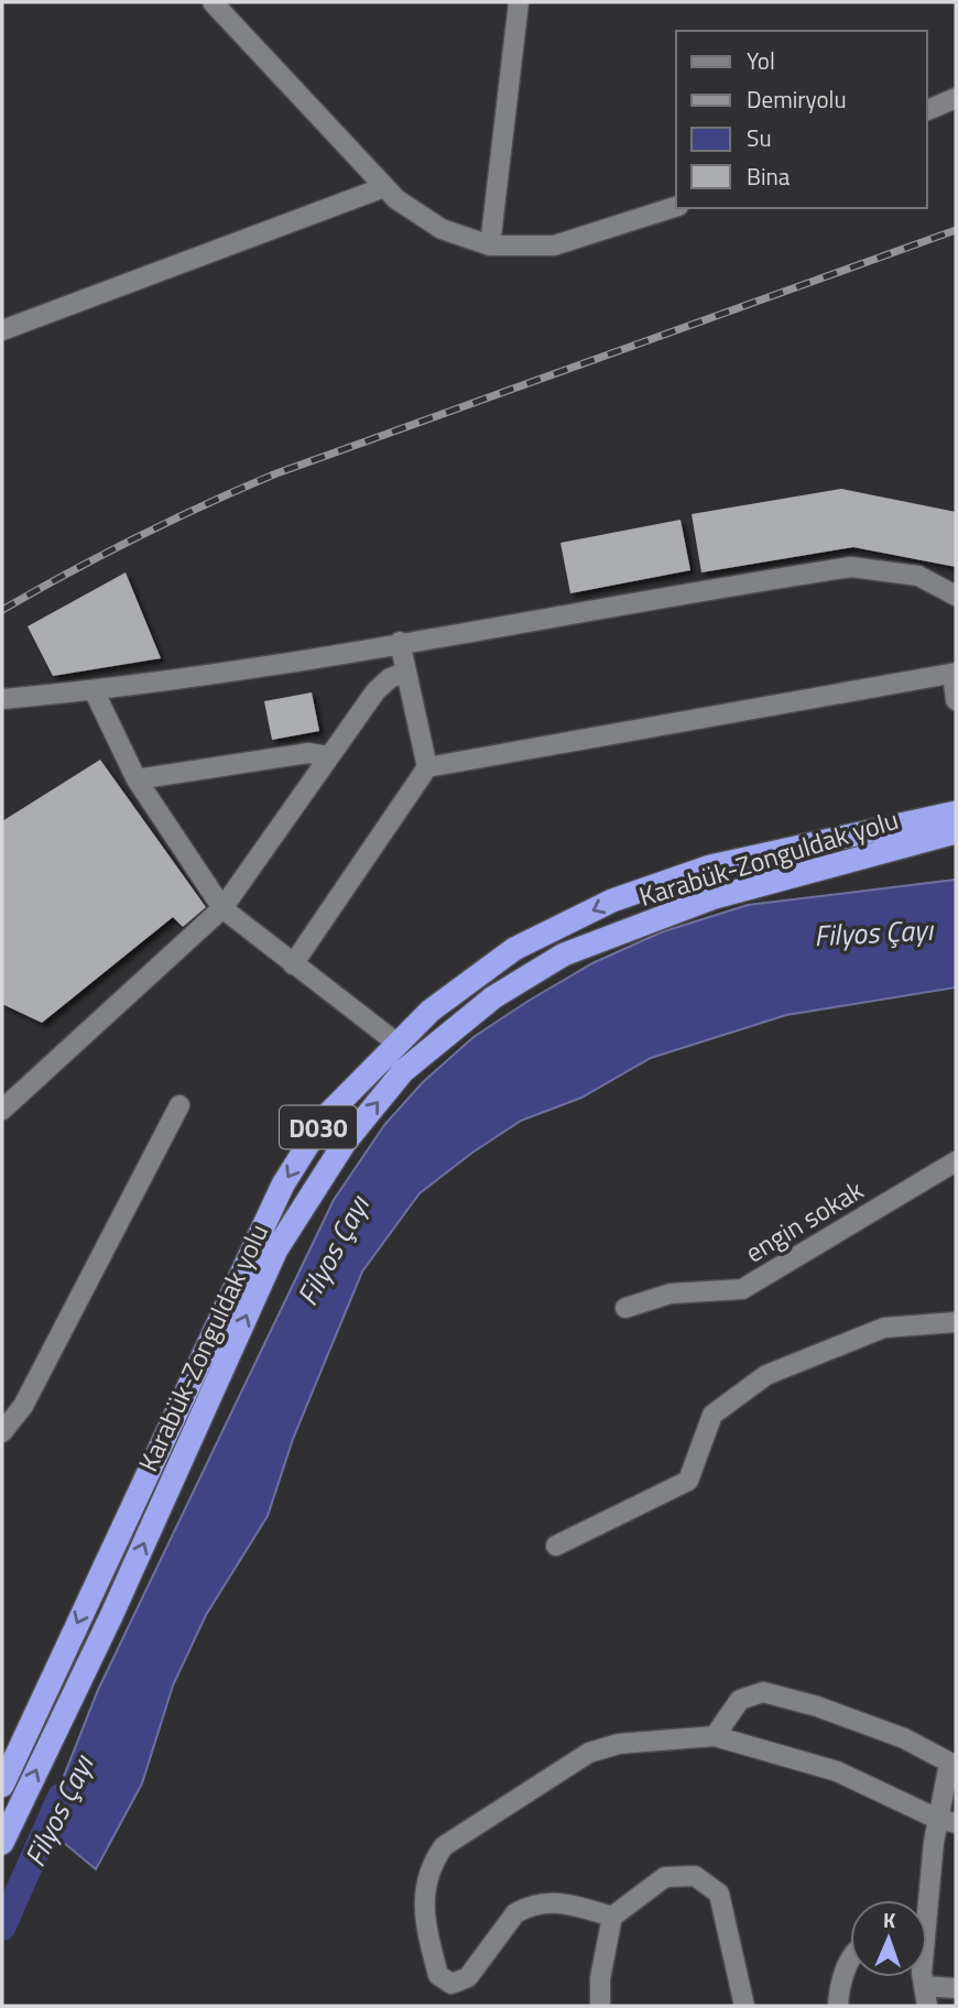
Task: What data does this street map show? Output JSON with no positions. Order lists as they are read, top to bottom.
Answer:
{
  "streets": {
    "highway": ["Karabük-Zonguldak yolu", "D030"],
    "street": ["engin sokak"]
  },
  "water": ["Filyos Çayı"],
  "legend": [
    "Yol",
    "Demiryolu",
    "Su",
    "Bina"
  ],
  "north": "top"
}
